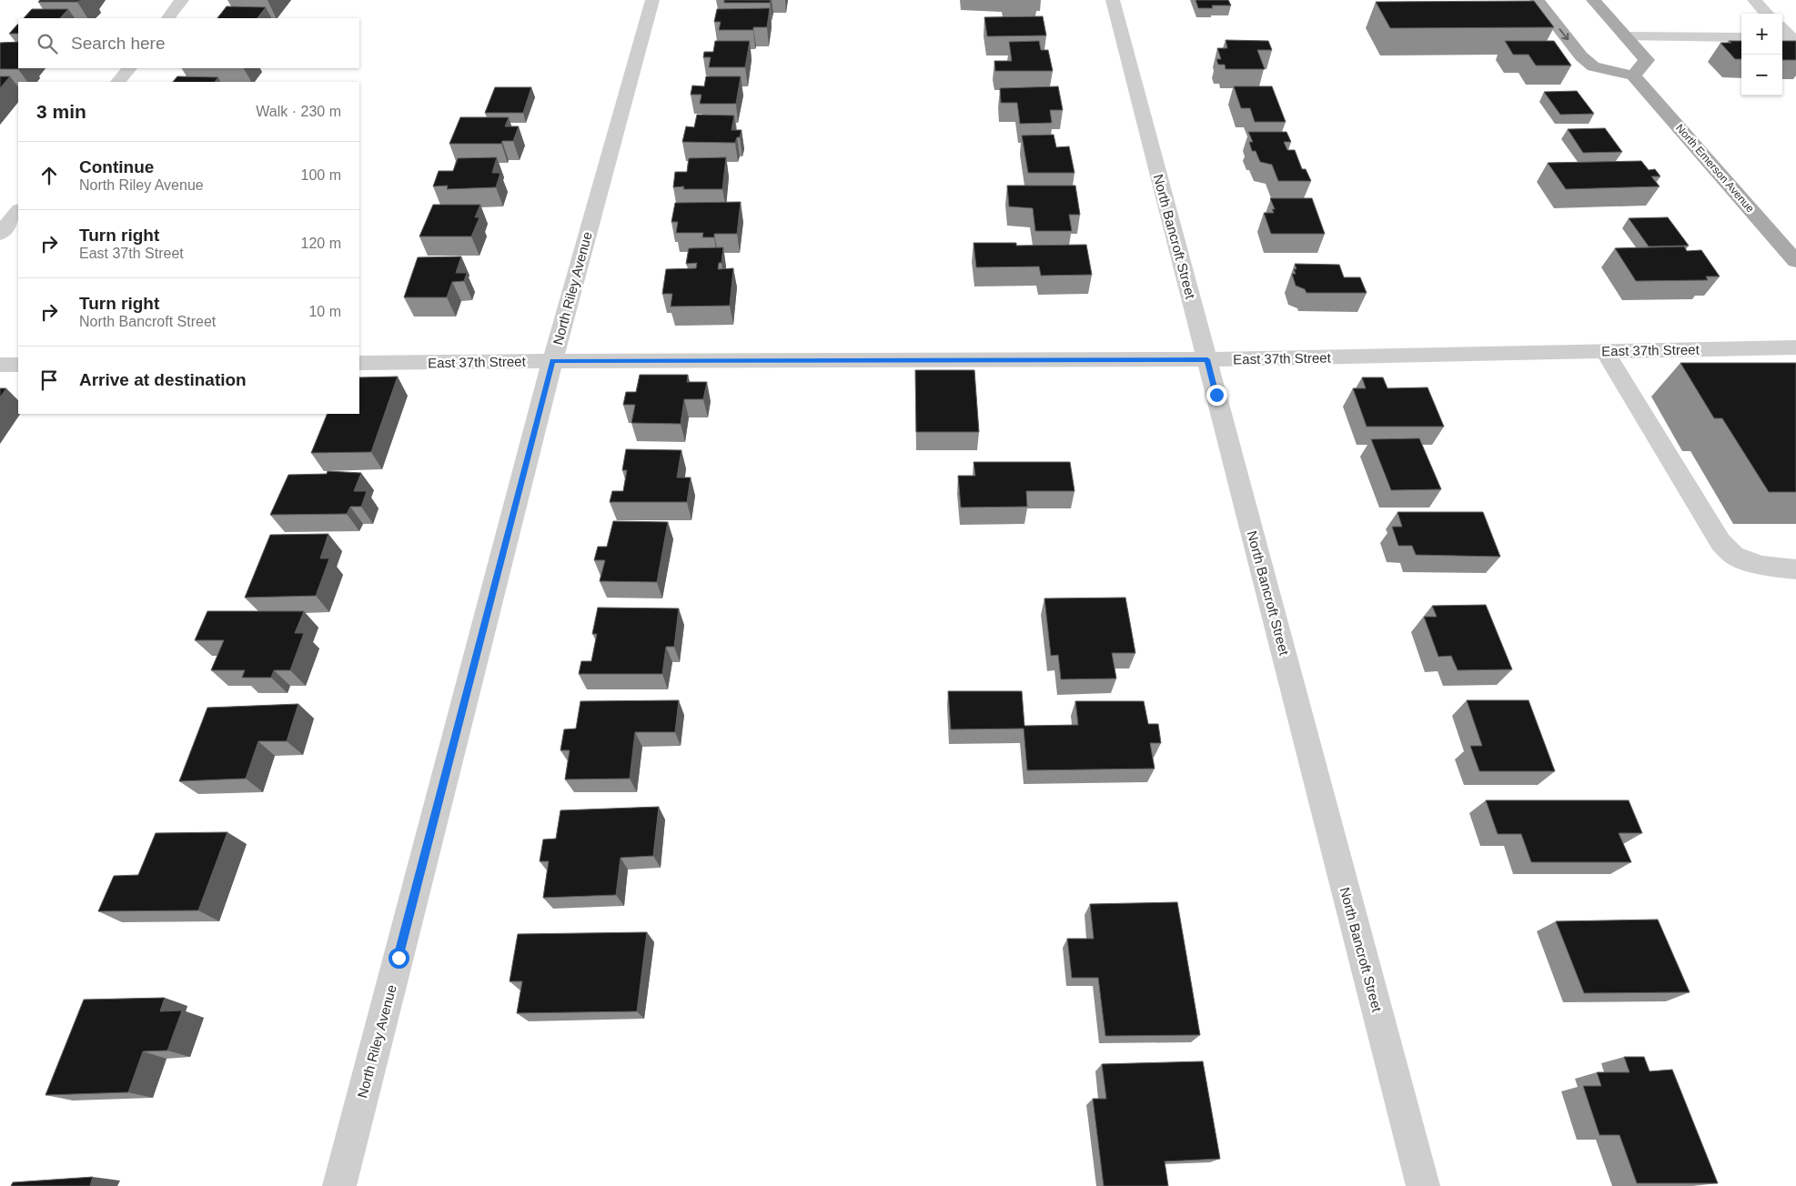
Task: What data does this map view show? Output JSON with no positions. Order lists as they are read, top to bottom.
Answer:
{
  "streets": {
    "main road": ["North Emerson Avenue"],
    "street": ["North Bancroft Street", "North Riley Avenue", "East 37th Street"]
  },
  "crossings": [
    ["North Bancroft Street", "East 37th Street"],
    ["North Riley Avenue", "East 37th Street"]
  ],
  "page": {
    "map_buttons": ["+", "−"],
    "search": "Search here",
    "heading": ["3 min", "Walk · 230 m"],
    "list": [
      ["Continue", "North Riley Avenue", "100 m"],
      ["Turn right", "East 37th Street", "120 m"],
      ["Turn right", "North Bancroft Street", "10 m"],
      "Arrive at destination"
    ]
  }
}
